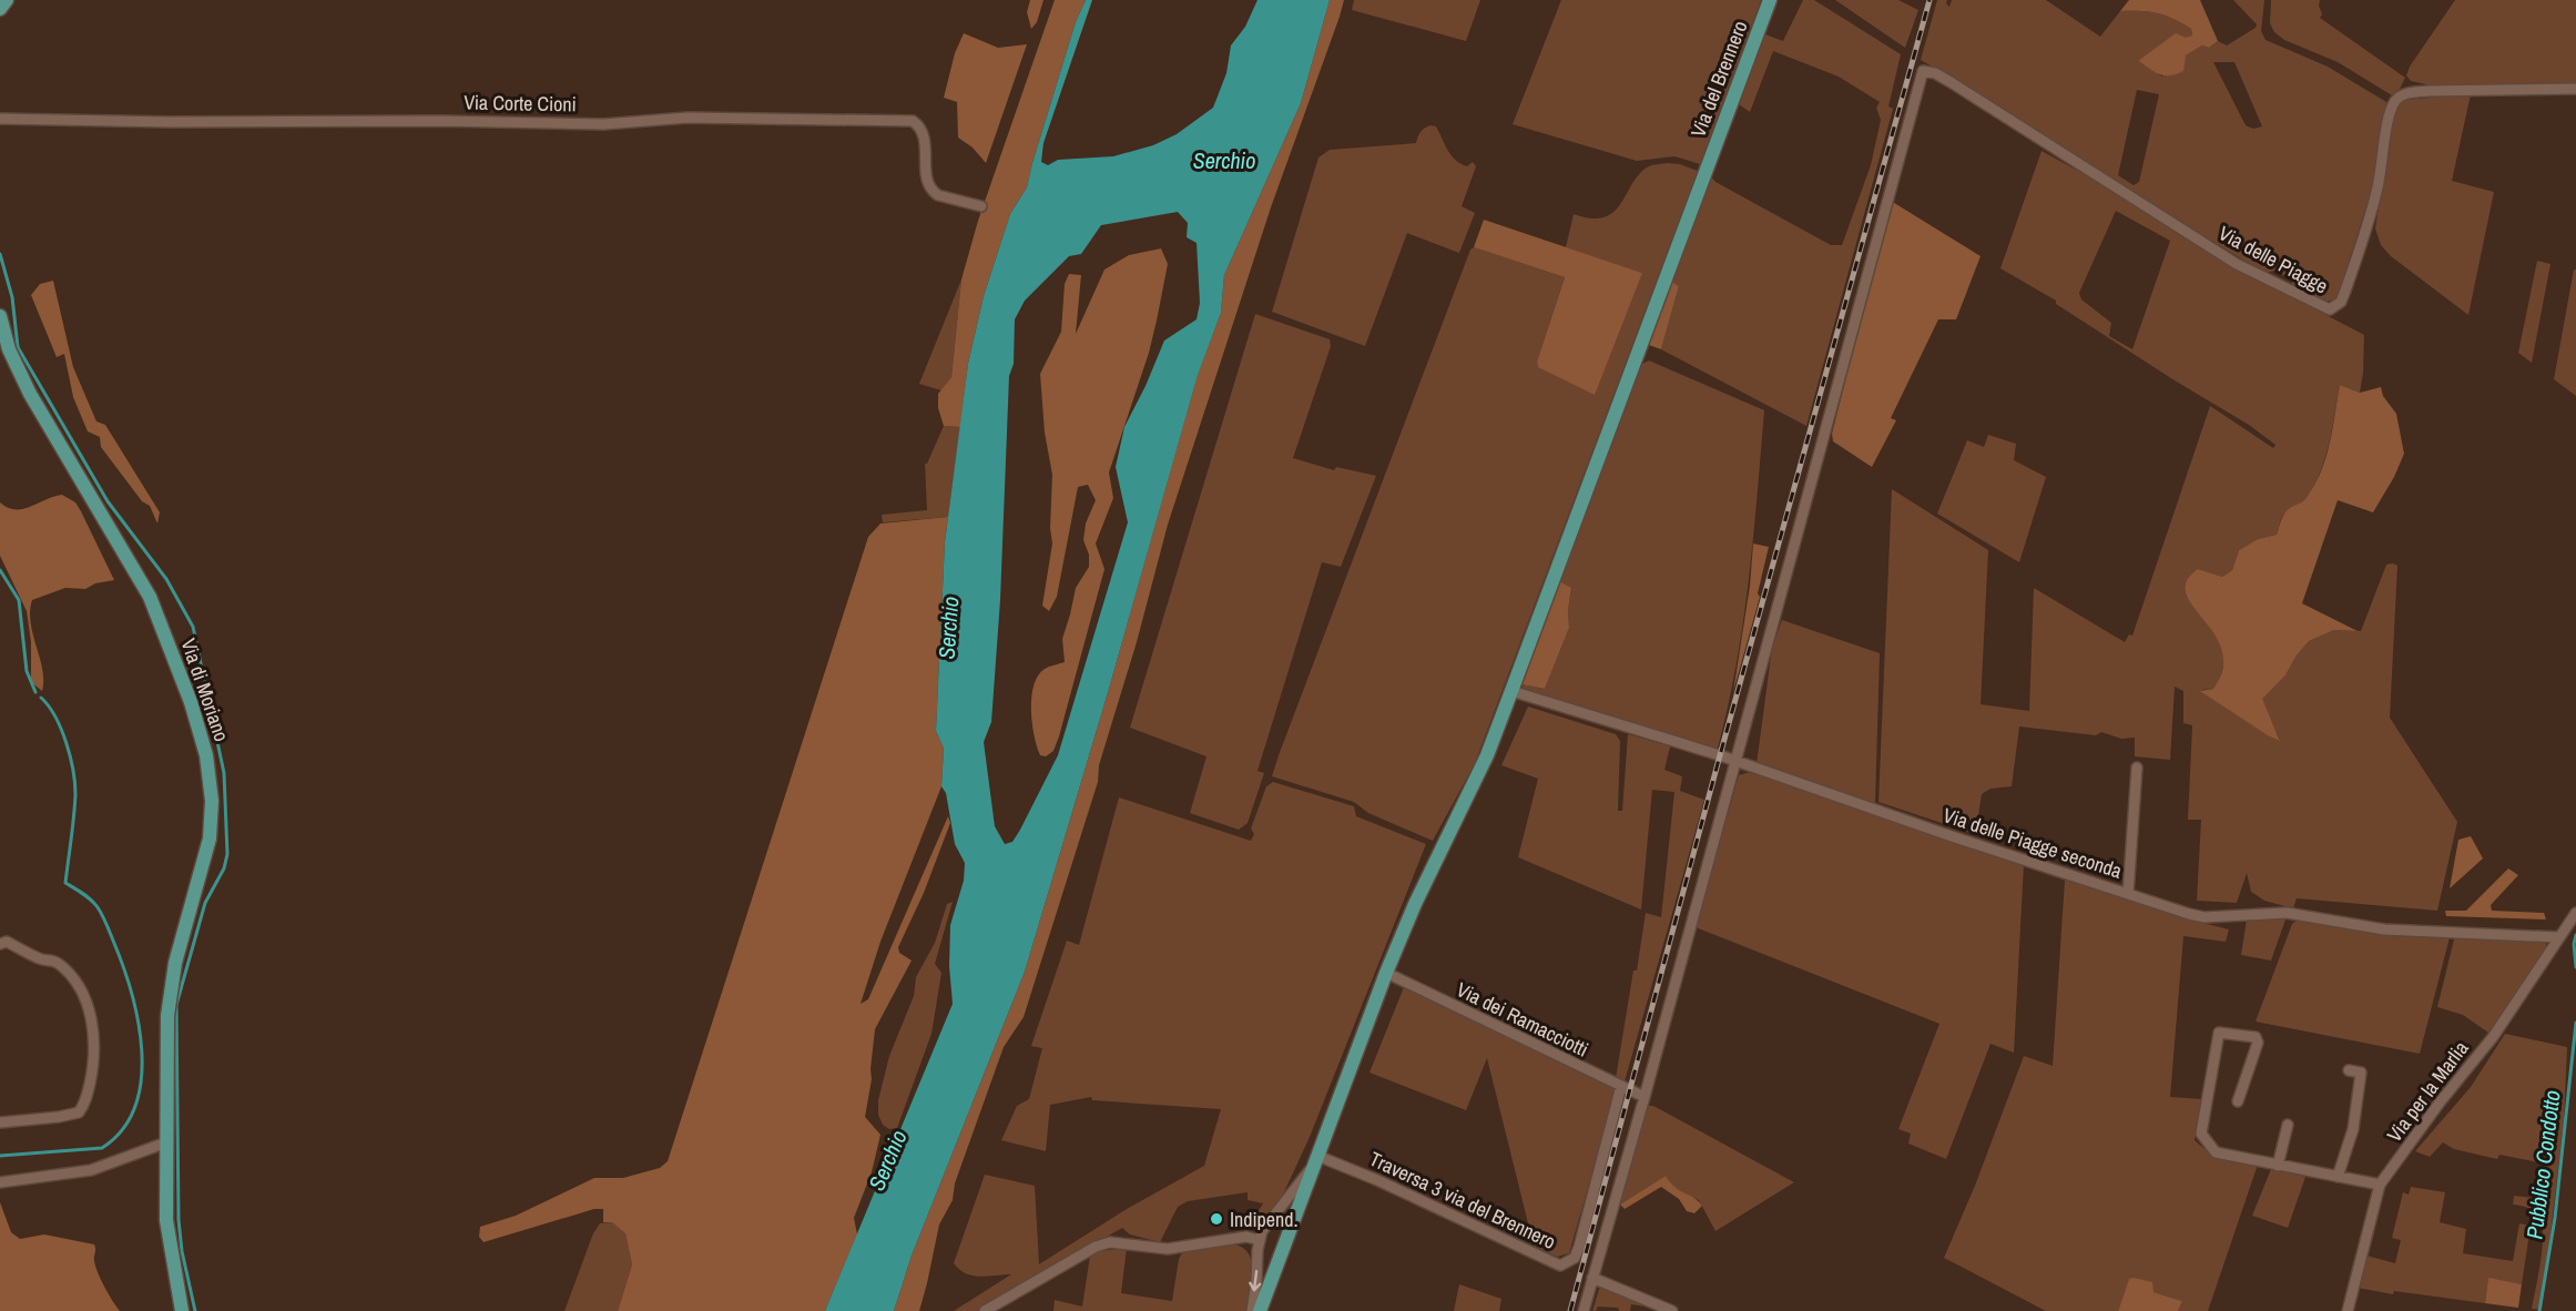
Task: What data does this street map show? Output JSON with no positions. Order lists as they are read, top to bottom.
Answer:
{
  "streets": {
    "main road": ["Via del Brennero", "Via di Moriano"],
    "street": [
      "Via Corte Cioni",
      "Via delle Piagge",
      "Via delle Piagge seconda",
      "Via dei Ramacciotti",
      "Via per la Marlia",
      "Traversa 3 via del Brennero"
    ]
  },
  "crossings": [
    ["Via del Brennero", "Via delle Piagge seconda"],
    ["Via del Brennero", "Via dei Ramacciotti"],
    ["Via del Brennero", "Traversa 3 via del Brennero"],
    ["Via delle Piagge", "Via delle Piagge seconda"],
    ["Via delle Piagge seconda", "Via per la Marlia"],
    ["Via dei Ramacciotti", "Traversa 3 via del Brennero"]
  ],
  "water": ["Serchio", "Pubblico Condotto"],
  "places": ["Indipend."]
}
